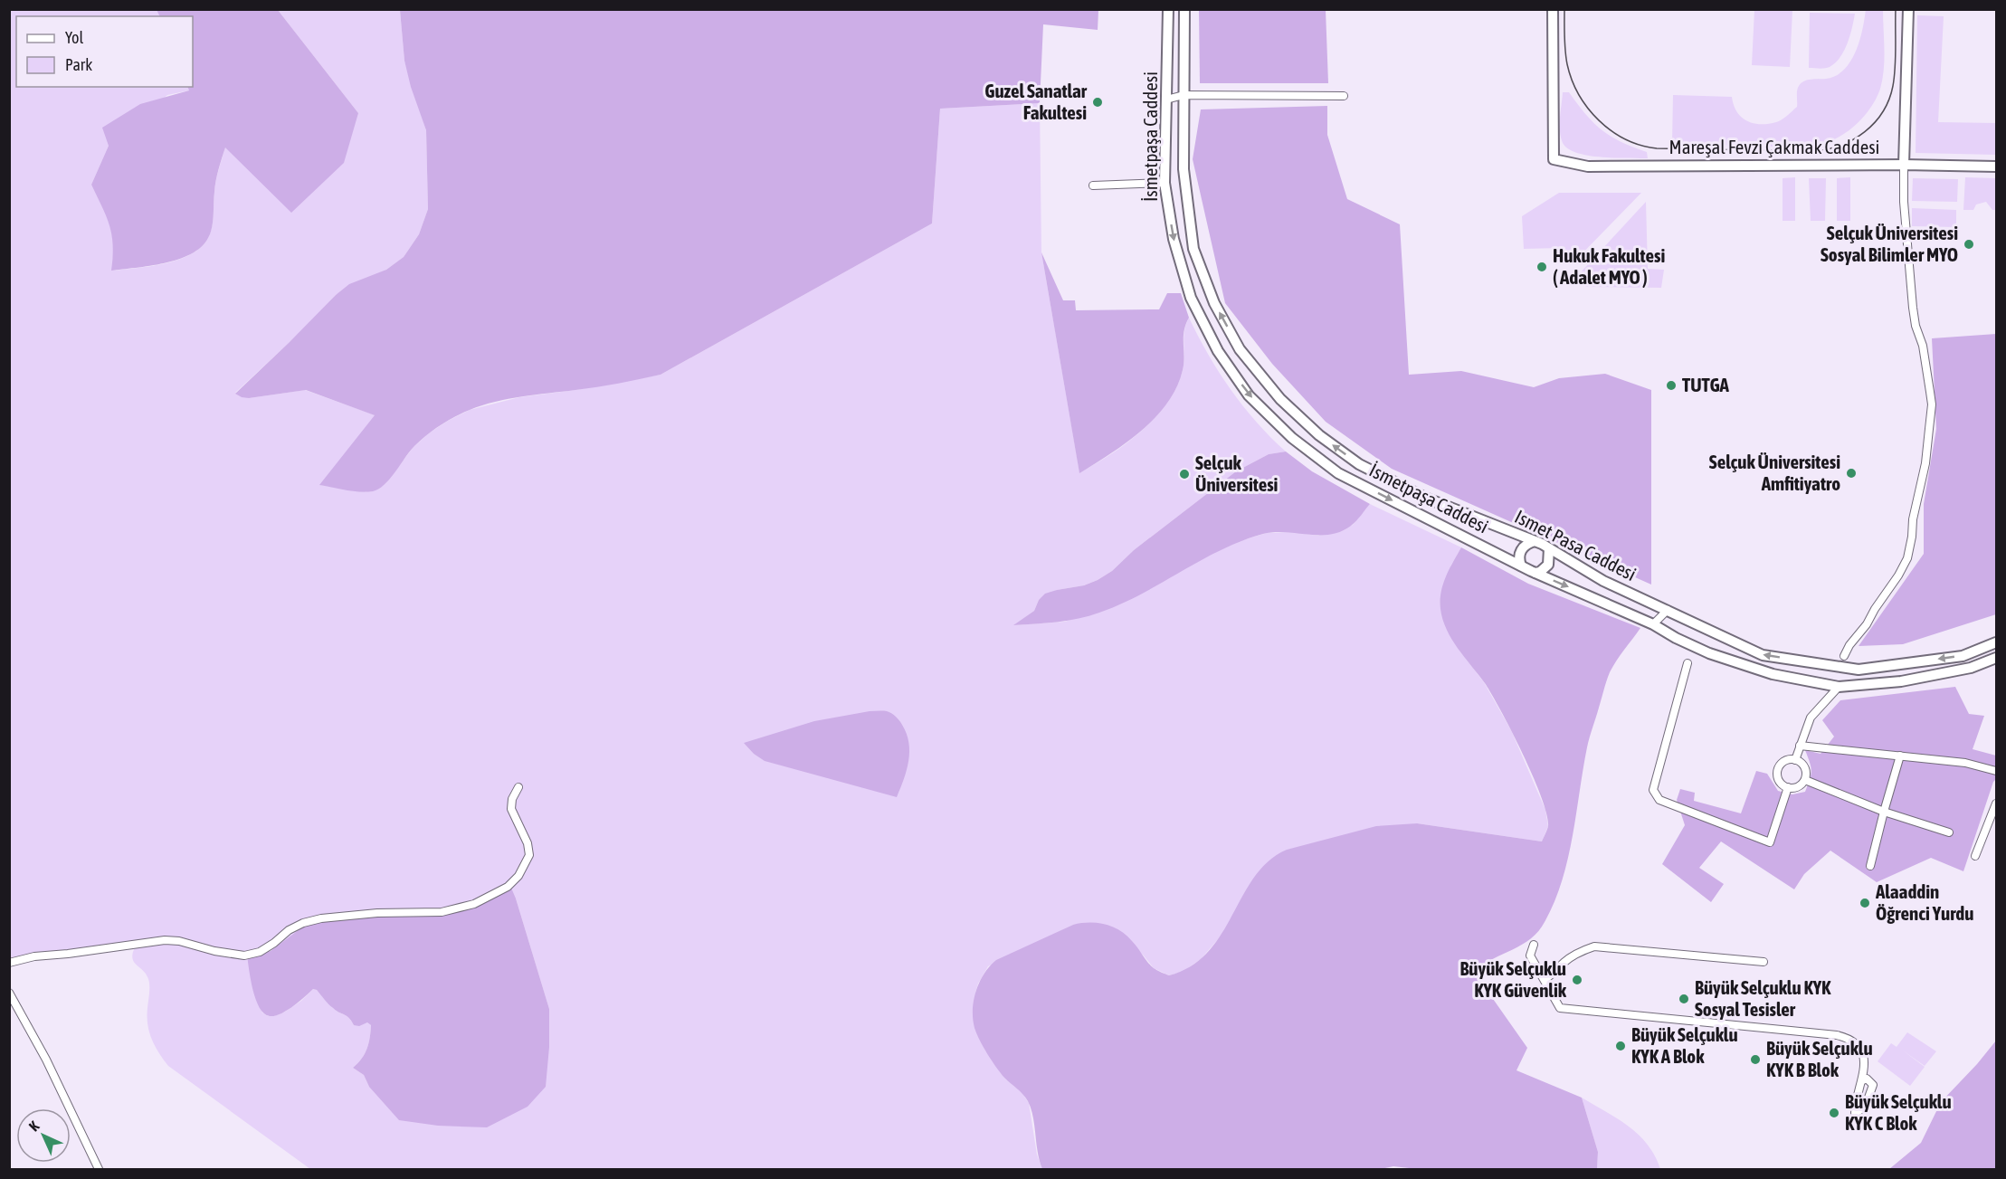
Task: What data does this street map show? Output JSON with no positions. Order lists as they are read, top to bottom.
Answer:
{
  "streets": {
    "main road": ["İsmetpaşa Caddesi", "Mareşal Fevzi Çakmak Caddesi", "Ismet Pasa Caddesi"]
  },
  "crossings": [
    ["İsmetpaşa Caddesi", "Ismet Pasa Caddesi"]
  ],
  "one_way": ["İsmetpaşa Caddesi", "Ismet Pasa Caddesi"],
  "places": [
    "Guzel Sanatlar Fakultesi",
    "Selçuk Üniversitesi Sosyal Bilimler MYO",
    "Hukuk Fakultesi ( Adalet MYO )",
    "TUTGA",
    "Selçuk Üniversitesi Amfitiyatro",
    "Selçuk Üniversitesi",
    "Alaaddin Öğrenci Yurdu",
    "Büyük Selçuklu KYK Güvenlik",
    "Büyük Selçuklu KYK Sosyal Tesisler",
    "Büyük Selçuklu KYK A Blok",
    "Büyük Selçuklu KYK B Blok",
    "Büyük Selçuklu KYK C Blok"
  ],
  "legend": ["Yol", "Park"],
  "north": "top left"
}
